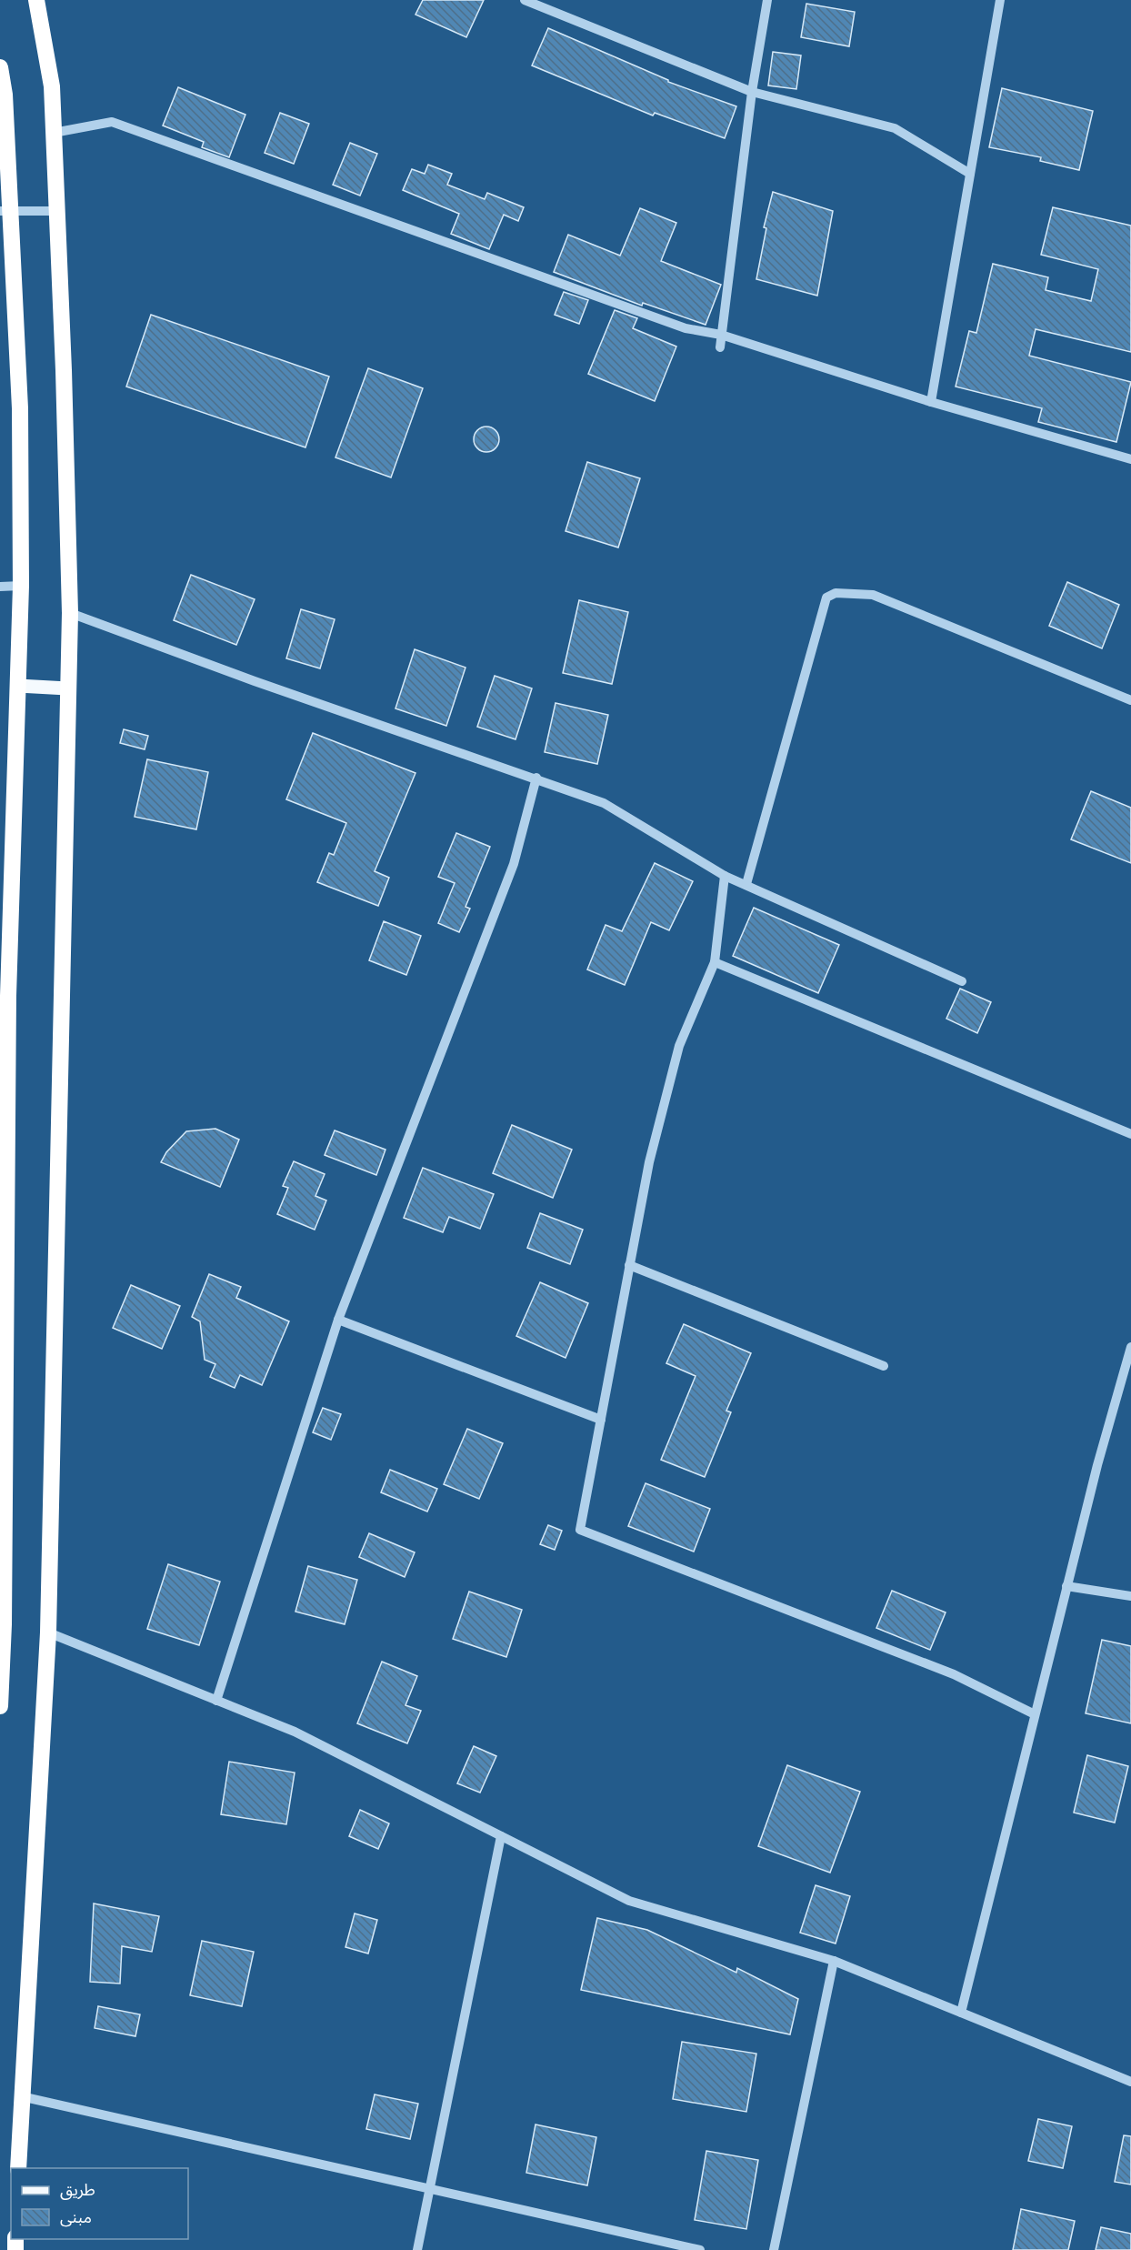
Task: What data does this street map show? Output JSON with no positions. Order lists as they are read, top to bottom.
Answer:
{
  "legend": ["طريق", "مبنى"]
}
